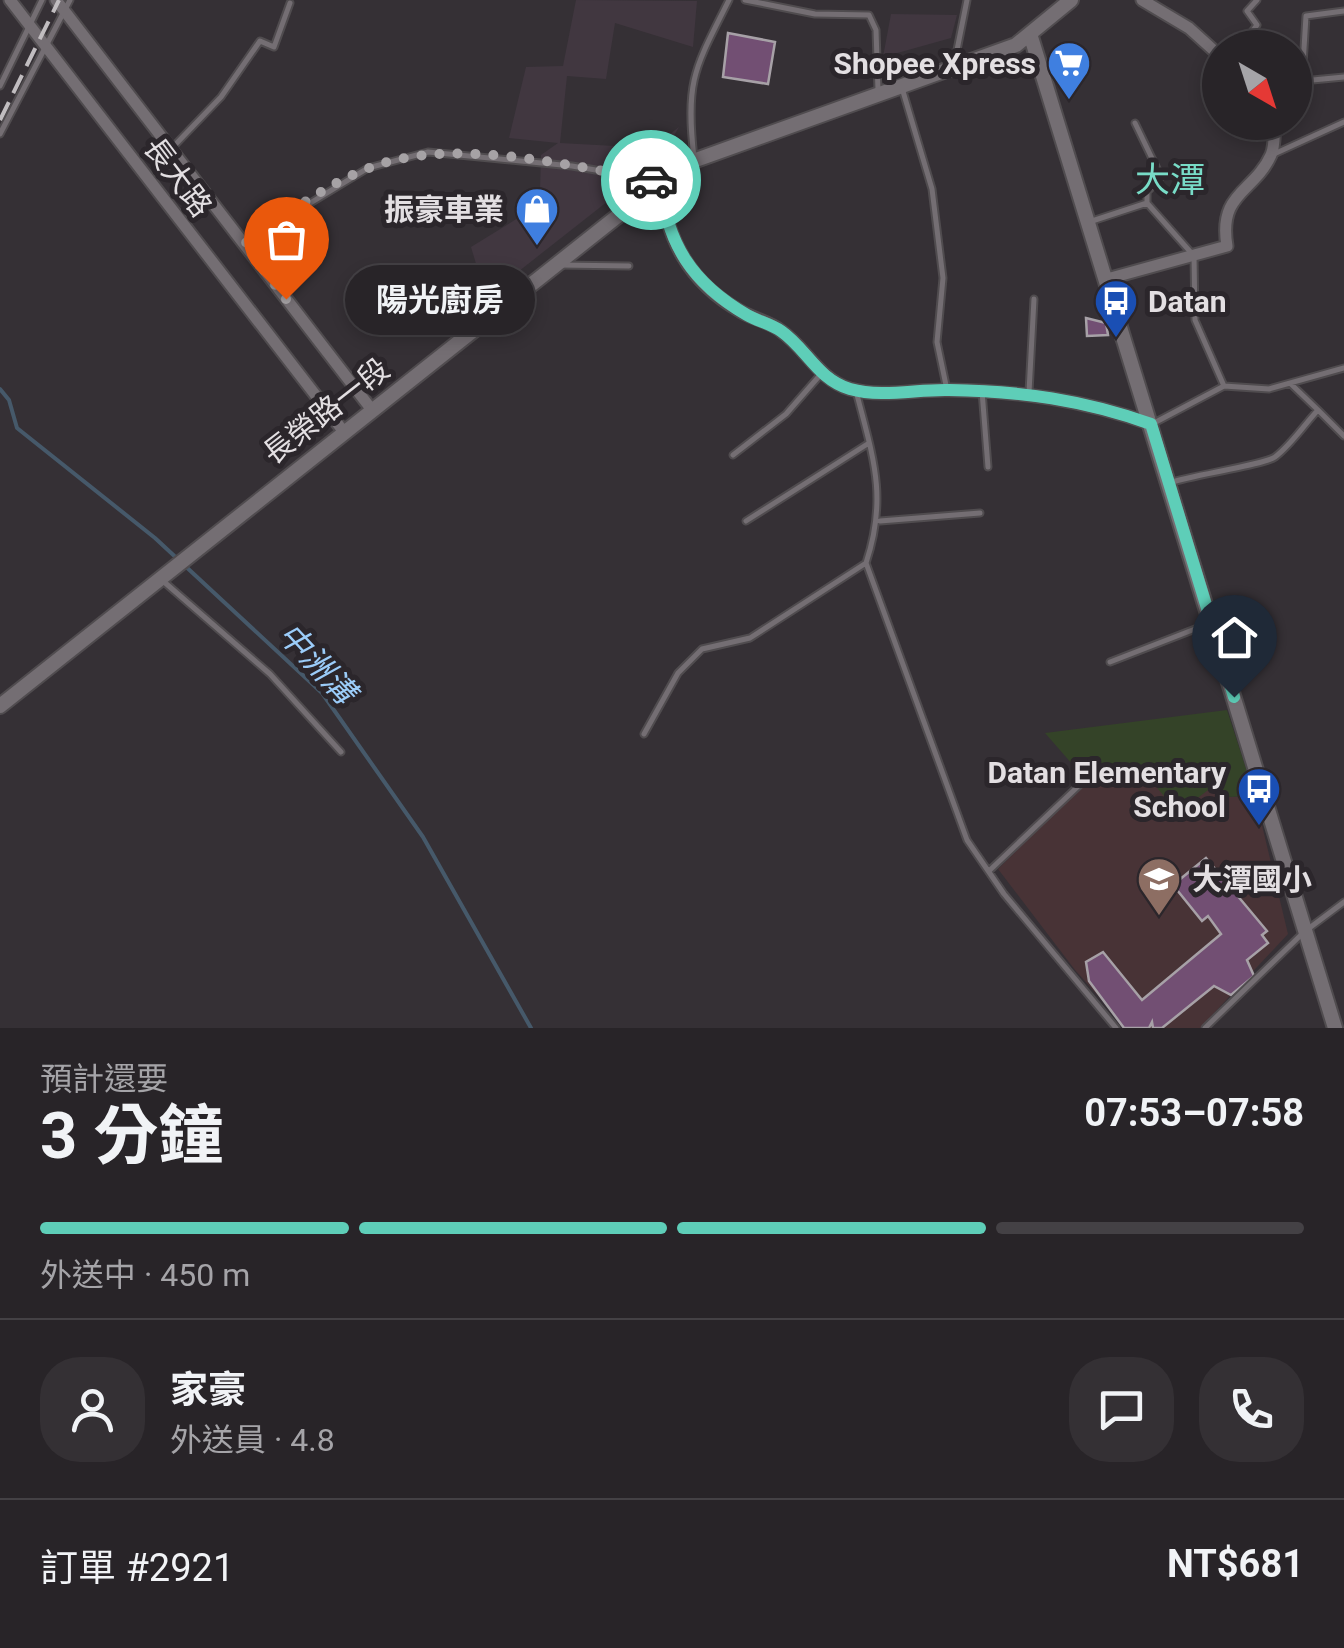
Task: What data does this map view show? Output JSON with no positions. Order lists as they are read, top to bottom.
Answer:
{
  "streets": {
    "street": ["長大路", "長榮路一段"]
  },
  "crossings": [
    ["長大路", "長榮路一段"]
  ],
  "districts": ["大潭"],
  "water": ["中洲溝"],
  "places": {
    "supermarket": ["Shopee Xpress"],
    "shop": ["振豪車業"],
    "other": ["陽光廚房"],
    "bus stop": ["Datan", "Datan Elementary School"],
    "school or university": ["大潭國小"]
  },
  "north": "bottom right",
  "page": {
    "bubble": "陽光廚房",
    "heading": ["3 分鐘", "預計還要", "07:53–07:58"],
    "panel": [
      "家豪",
      "外送員 · 4.8",
      "訂單 #2921",
      "NT$681"
    ],
    "bar": "外送中 · 450 m"
  }
}
